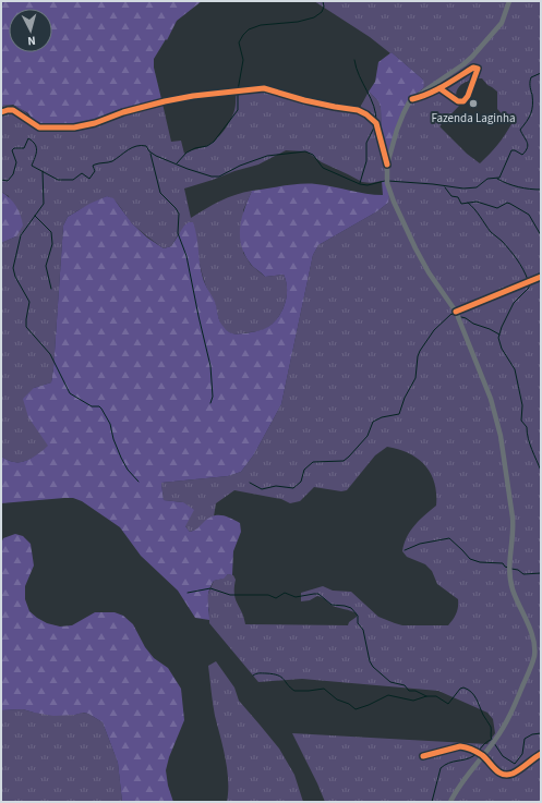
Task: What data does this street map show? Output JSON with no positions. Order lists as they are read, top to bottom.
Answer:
{
  "places": ["Fazenda Laginha"],
  "north": "bottom"
}
